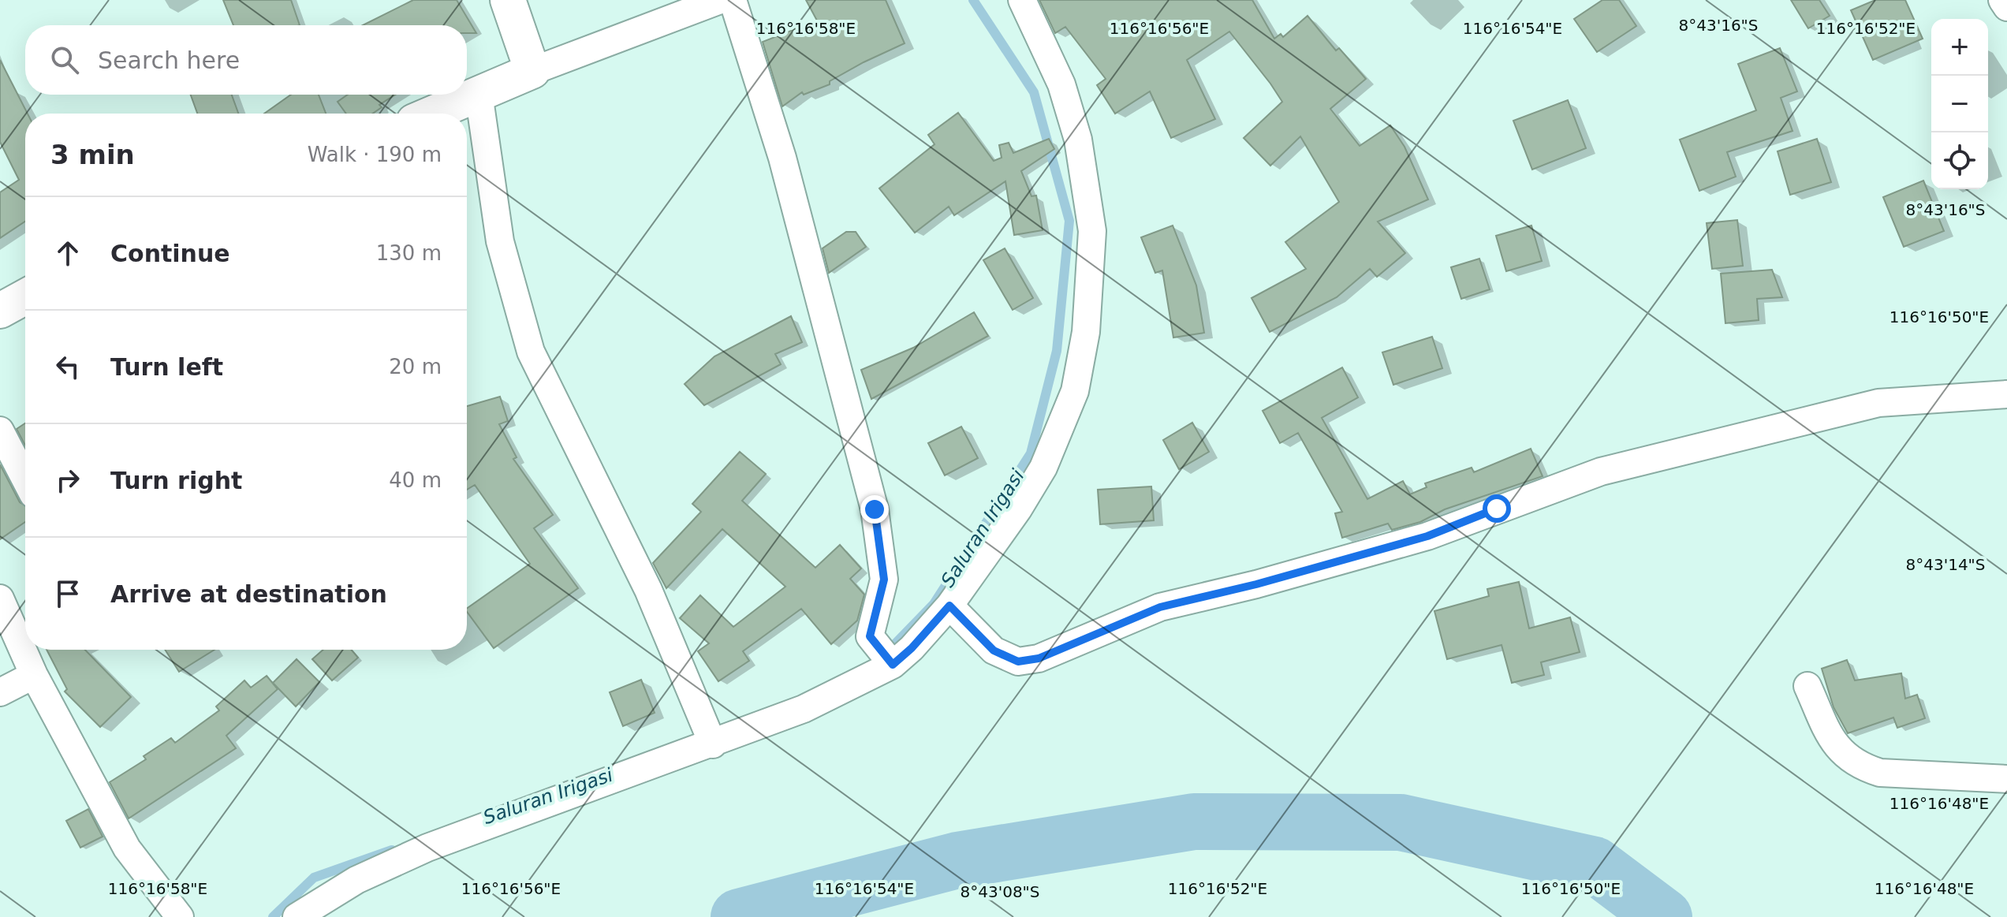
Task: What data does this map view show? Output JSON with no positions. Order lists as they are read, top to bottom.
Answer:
{
  "water": ["Saluran Irigasi"],
  "page": {
    "map_buttons": ["+", "−"],
    "search": "Search here",
    "heading": ["3 min", "Walk · 190 m"],
    "list": [
      ["Continue", "130 m"],
      ["Turn left", "20 m"],
      ["Turn right", "40 m"],
      "Arrive at destination"
    ]
  },
  "coordinates": [
    "8°43'16\"S",
    "116°16'52\"E",
    "116°16'58\"E",
    "116°16'56\"E",
    "116°16'54\"E",
    "116°16'50\"E",
    "8°43'14\"S",
    "116°16'48\"E",
    "8°43'08\"S"
  ]
}
